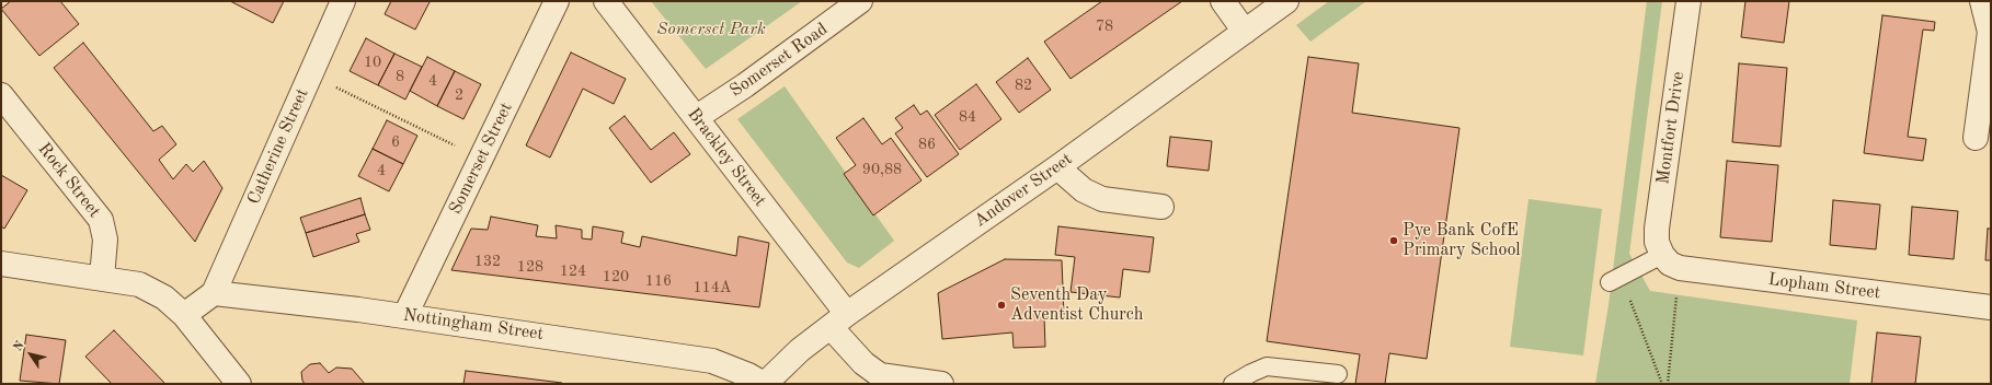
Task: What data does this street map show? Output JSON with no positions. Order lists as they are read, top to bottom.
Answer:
{
  "streets": {
    "street": [
      "Somerset Road",
      "Montfort Drive",
      "Catherine Street",
      "Brackley Street",
      "Somerset Street",
      "Rock Street",
      "Andover Street",
      "Lopham Street",
      "Nottingham Street"
    ]
  },
  "crossings": [
    ["Somerset Road", "Brackley Street"],
    ["Montfort Drive", "Lopham Street"],
    ["Catherine Street", "Nottingham Street"],
    ["Brackley Street", "Andover Street"],
    ["Somerset Street", "Nottingham Street"],
    ["Andover Street", "Nottingham Street"]
  ],
  "parks": ["Somerset Park"],
  "places": ["Pye Bank CofE Primary School", "Seventh Day Adventist Church"],
  "house_numbers": [
    "78",
    "10",
    "8",
    "4",
    "82",
    "2",
    "84",
    "6",
    "86",
    "90,88",
    "4",
    "132",
    "128",
    "124",
    "120",
    "116",
    "114A"
  ],
  "north": "top left"
}
